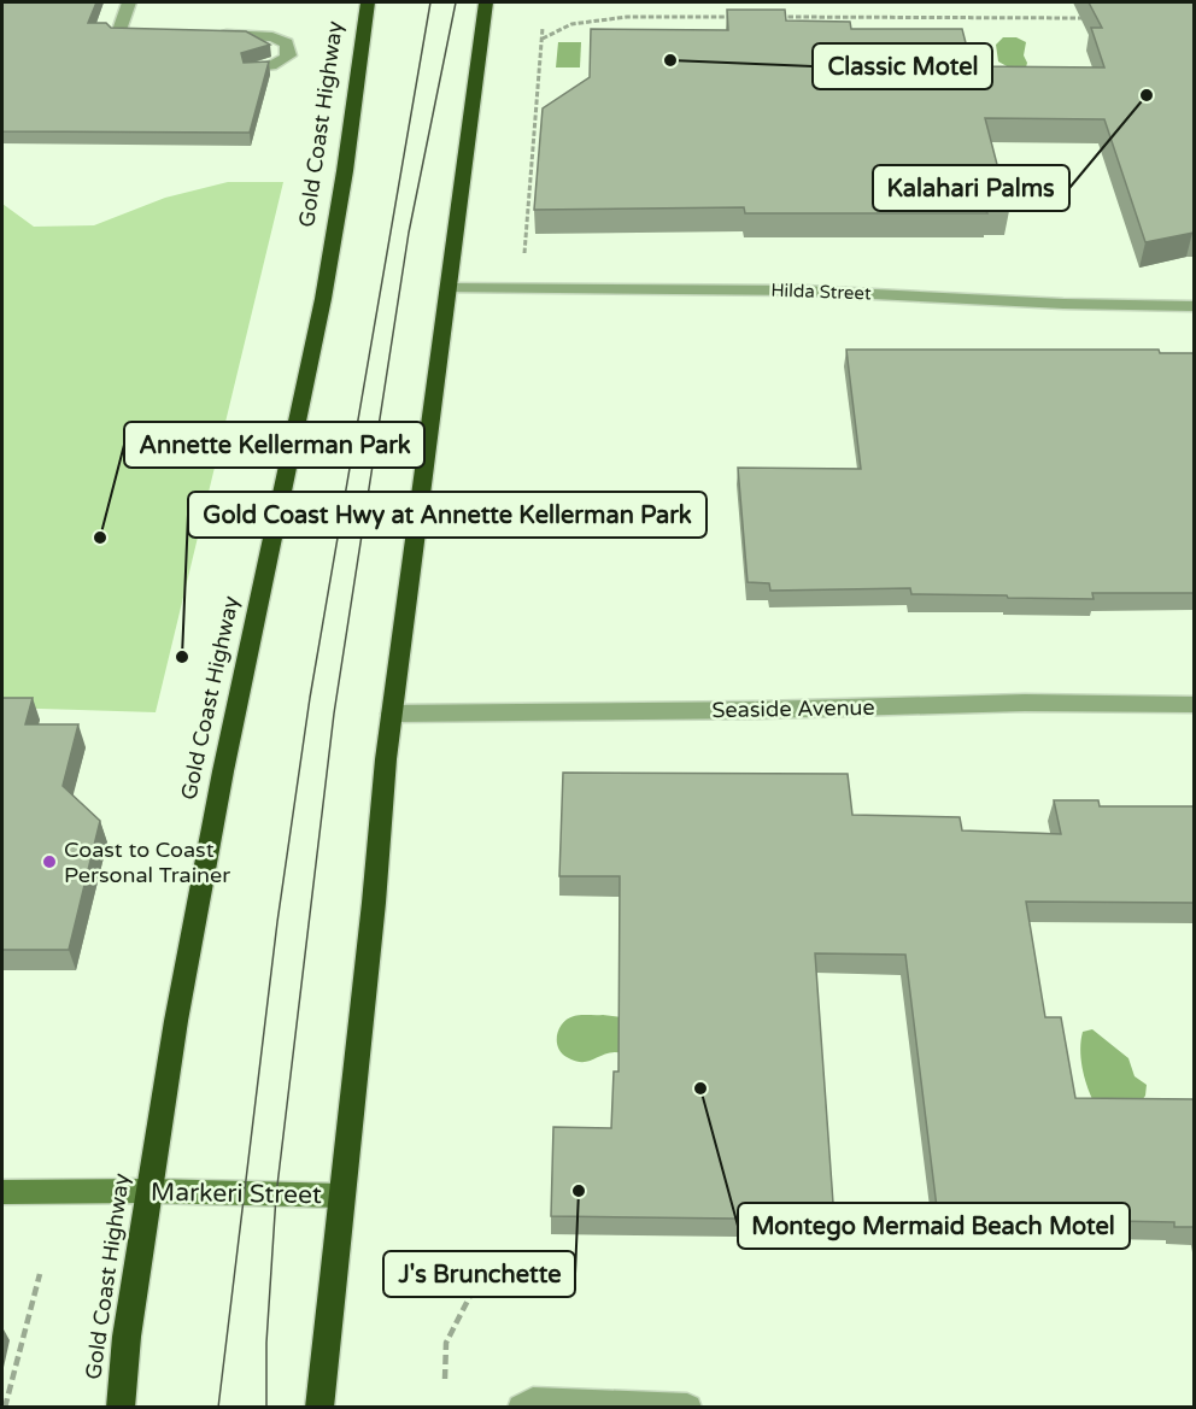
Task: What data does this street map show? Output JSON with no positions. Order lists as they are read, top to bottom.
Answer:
{
  "streets": {
    "highway": ["Gold Coast Highway"],
    "main road": ["Markeri Street"],
    "street": ["Hilda Street", "Seaside Avenue"]
  },
  "crossings": [
    ["Gold Coast Highway", "Markeri Street"]
  ],
  "places": [
    "Classic Motel",
    "Kalahari Palms",
    "Annette Kellerman Park",
    "Gold Coast Hwy at Annette Kellerman Park",
    "Coast to Coast Personal Trainer",
    "Montego Mermaid Beach Motel",
    "J's Brunchette"
  ]
}
